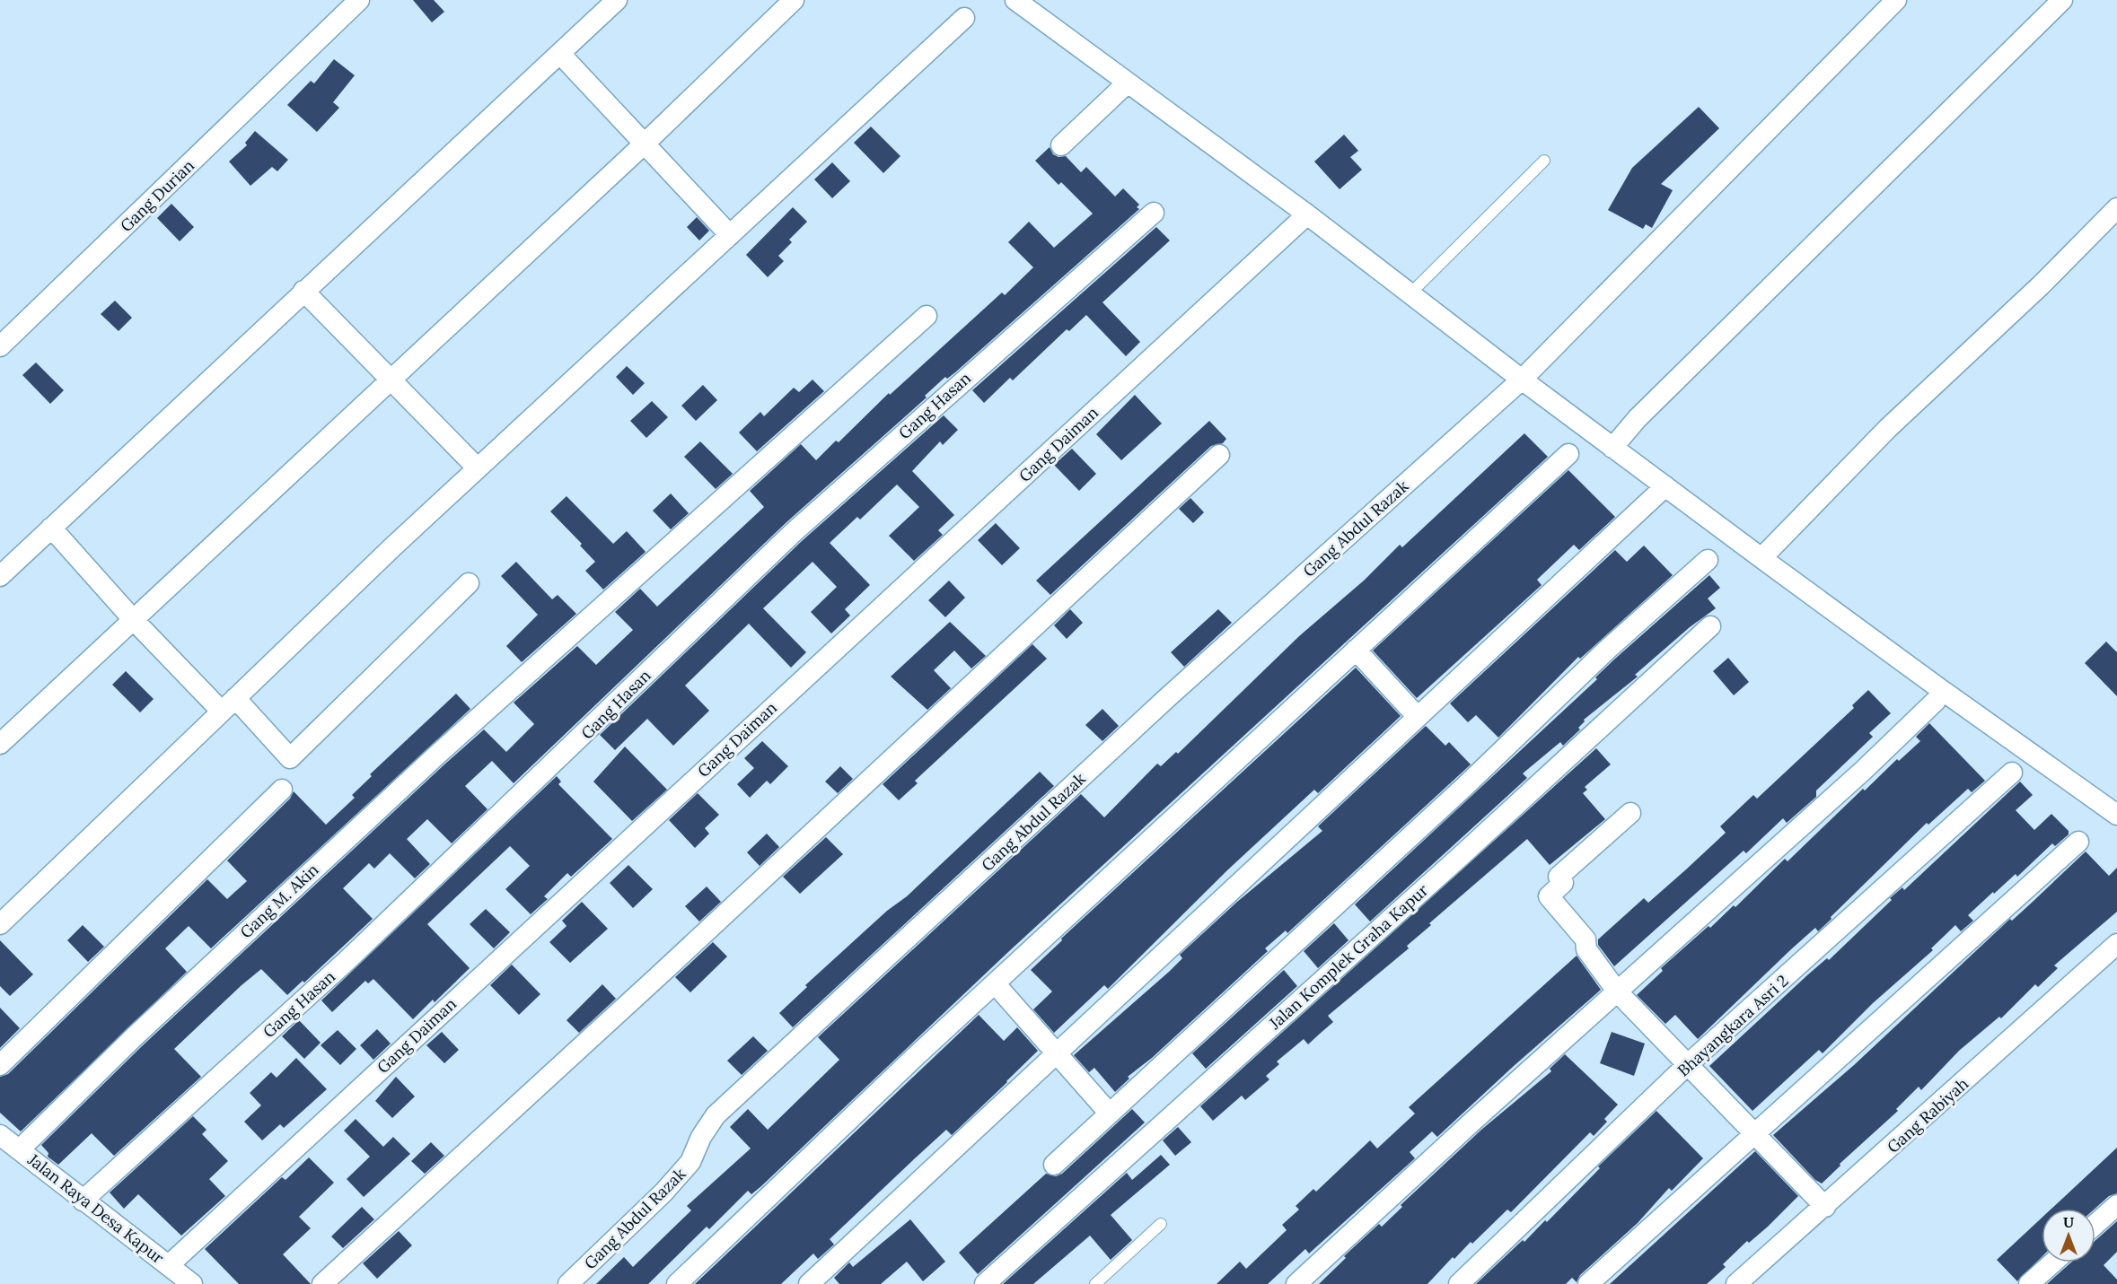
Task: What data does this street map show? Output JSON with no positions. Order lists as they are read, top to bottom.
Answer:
{
  "streets": {
    "street": [
      "Gang Durian",
      "Gang Hasan",
      "Gang Daiman",
      "Gang Abdul Razak",
      "Gang M. Akin",
      "Jalan Komplek Graha Kapur",
      "Bhayangkara Asri 2",
      "Gang Rabiyah",
      "Jalan Raya Desa Kapur"
    ]
  },
  "crossings": [
    ["Gang Hasan", "Jalan Raya Desa Kapur"],
    ["Gang Daiman", "Jalan Raya Desa Kapur"],
    ["Gang M. Akin", "Jalan Raya Desa Kapur"]
  ],
  "north": "top"
}
